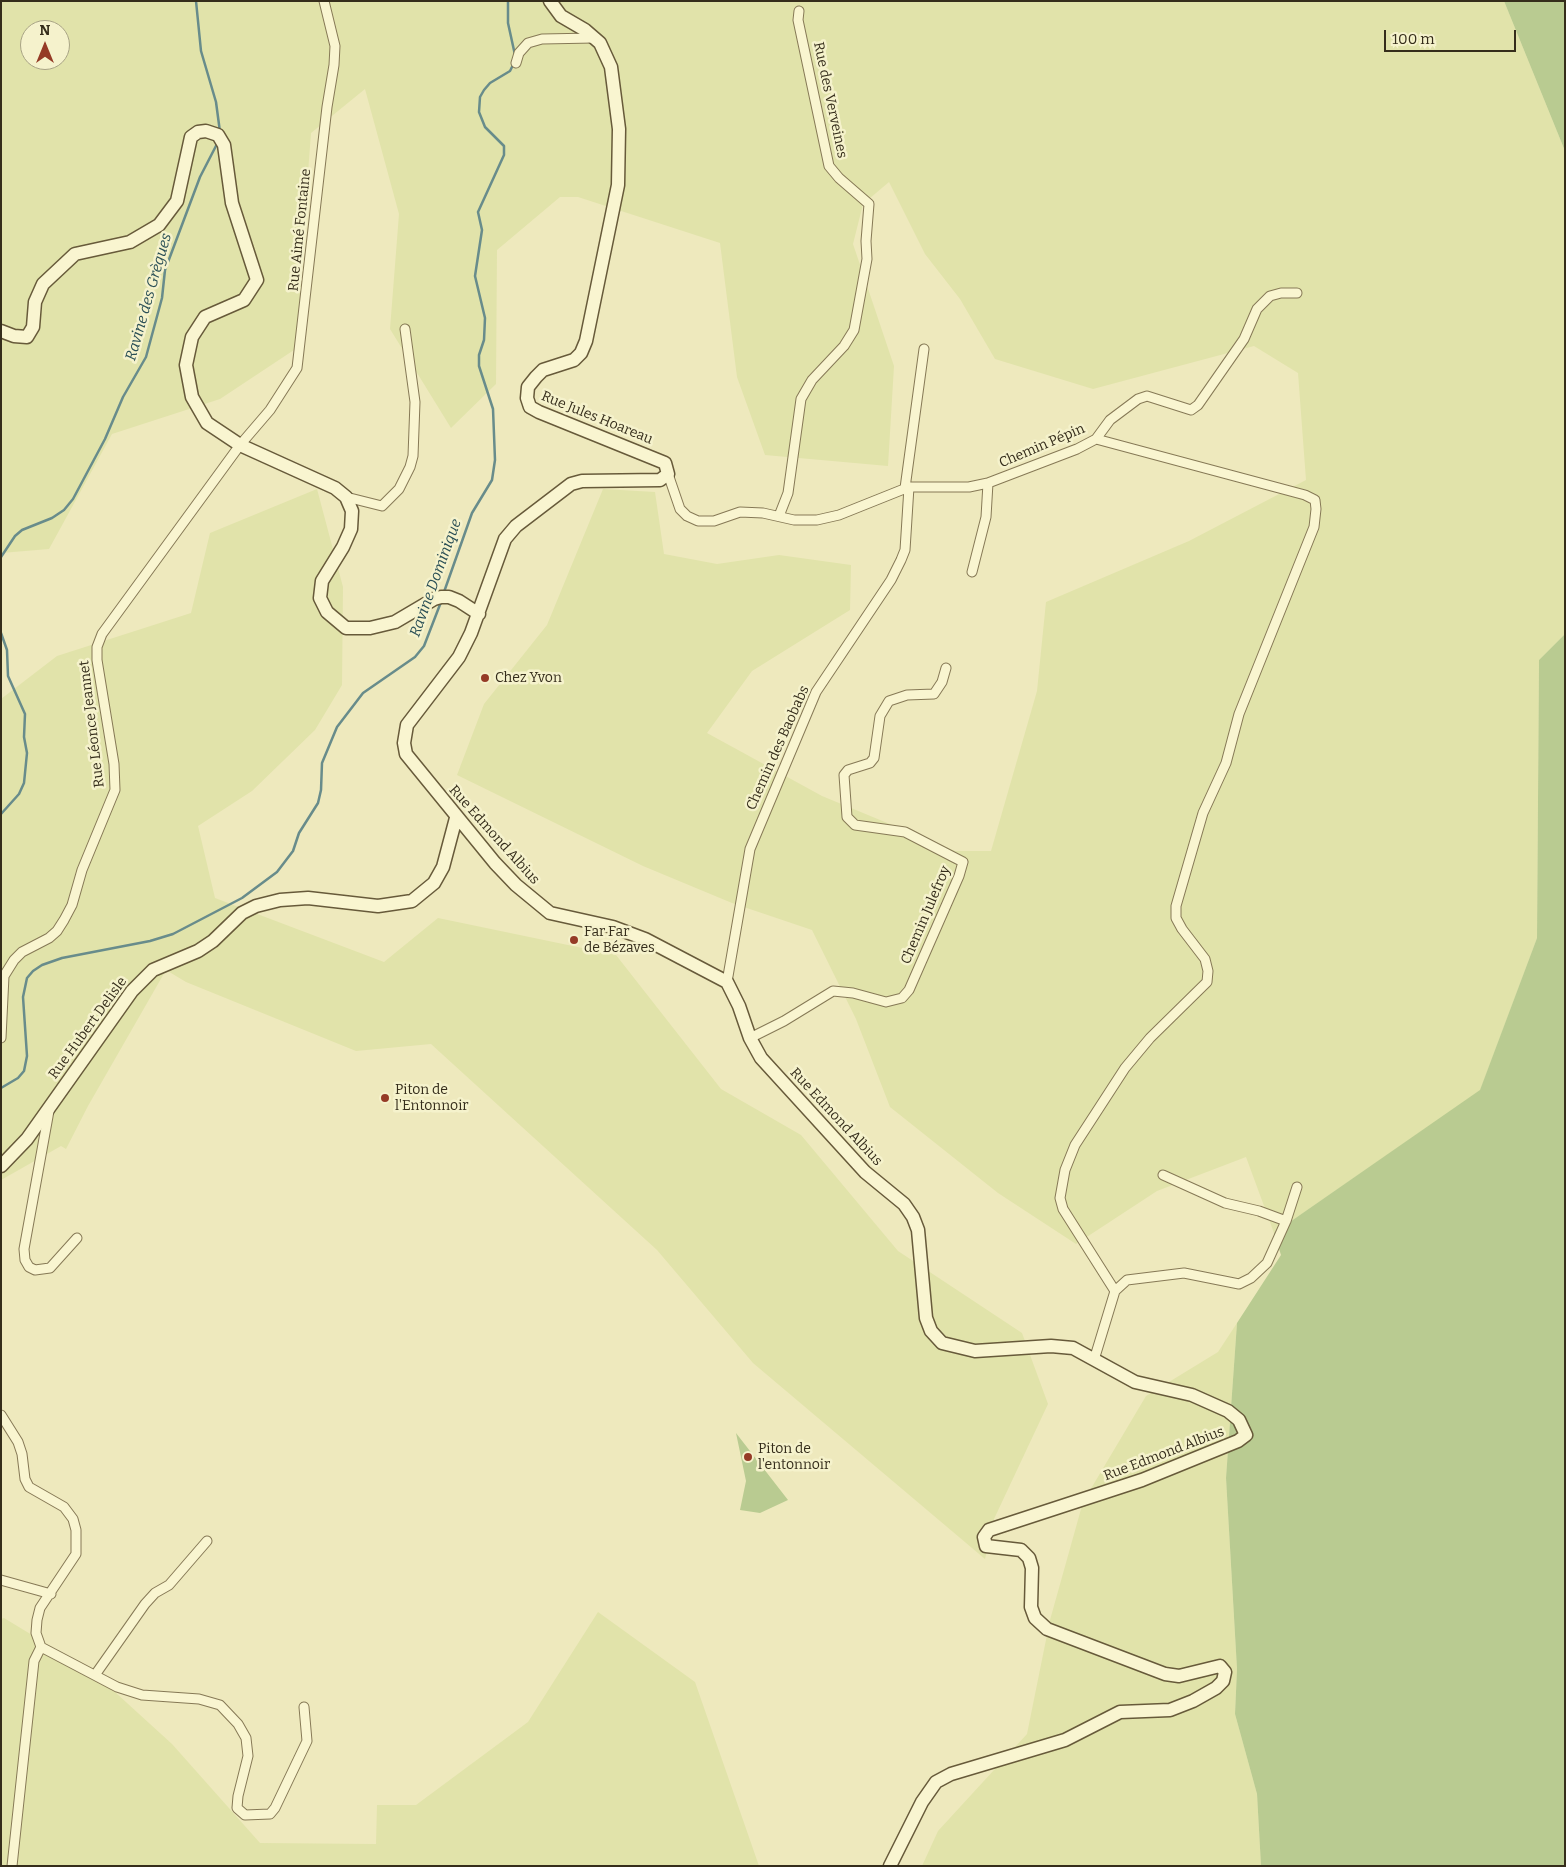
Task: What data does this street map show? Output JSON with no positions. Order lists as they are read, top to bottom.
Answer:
{
  "streets": {
    "main road": ["Rue Jules Hoareau", "Rue Edmond Albius", "Rue Hubert Delisle"],
    "street": [
      "Rue des Verveines",
      "Rue Aimé Fontaine",
      "Chemin Pépin",
      "Rue Léonce Jeannet",
      "Chemin des Baobabs",
      "Chemin Julefroy"
    ]
  },
  "crossings": [
    ["Rue des Verveines", "Chemin Pépin"],
    ["Rue Aimé Fontaine", "Rue Léonce Jeannet"],
    ["Rue Jules Hoareau", "Chemin Pépin"],
    ["Chemin Pépin", "Chemin des Baobabs"],
    ["Chemin des Baobabs", "Rue Edmond Albius"],
    ["Rue Edmond Albius", "Chemin Julefroy"],
    ["Rue Edmond Albius", "Rue Hubert Delisle"]
  ],
  "water": ["Ravine des Grègues", "Ravine Dominique"],
  "places": [
    "Chez Yvon",
    "Far Far de Bézaves",
    "Piton de l'Entonnoir",
    "Piton de l'entonnoir"
  ],
  "scale_bar": "100 m",
  "north": "top"
}
